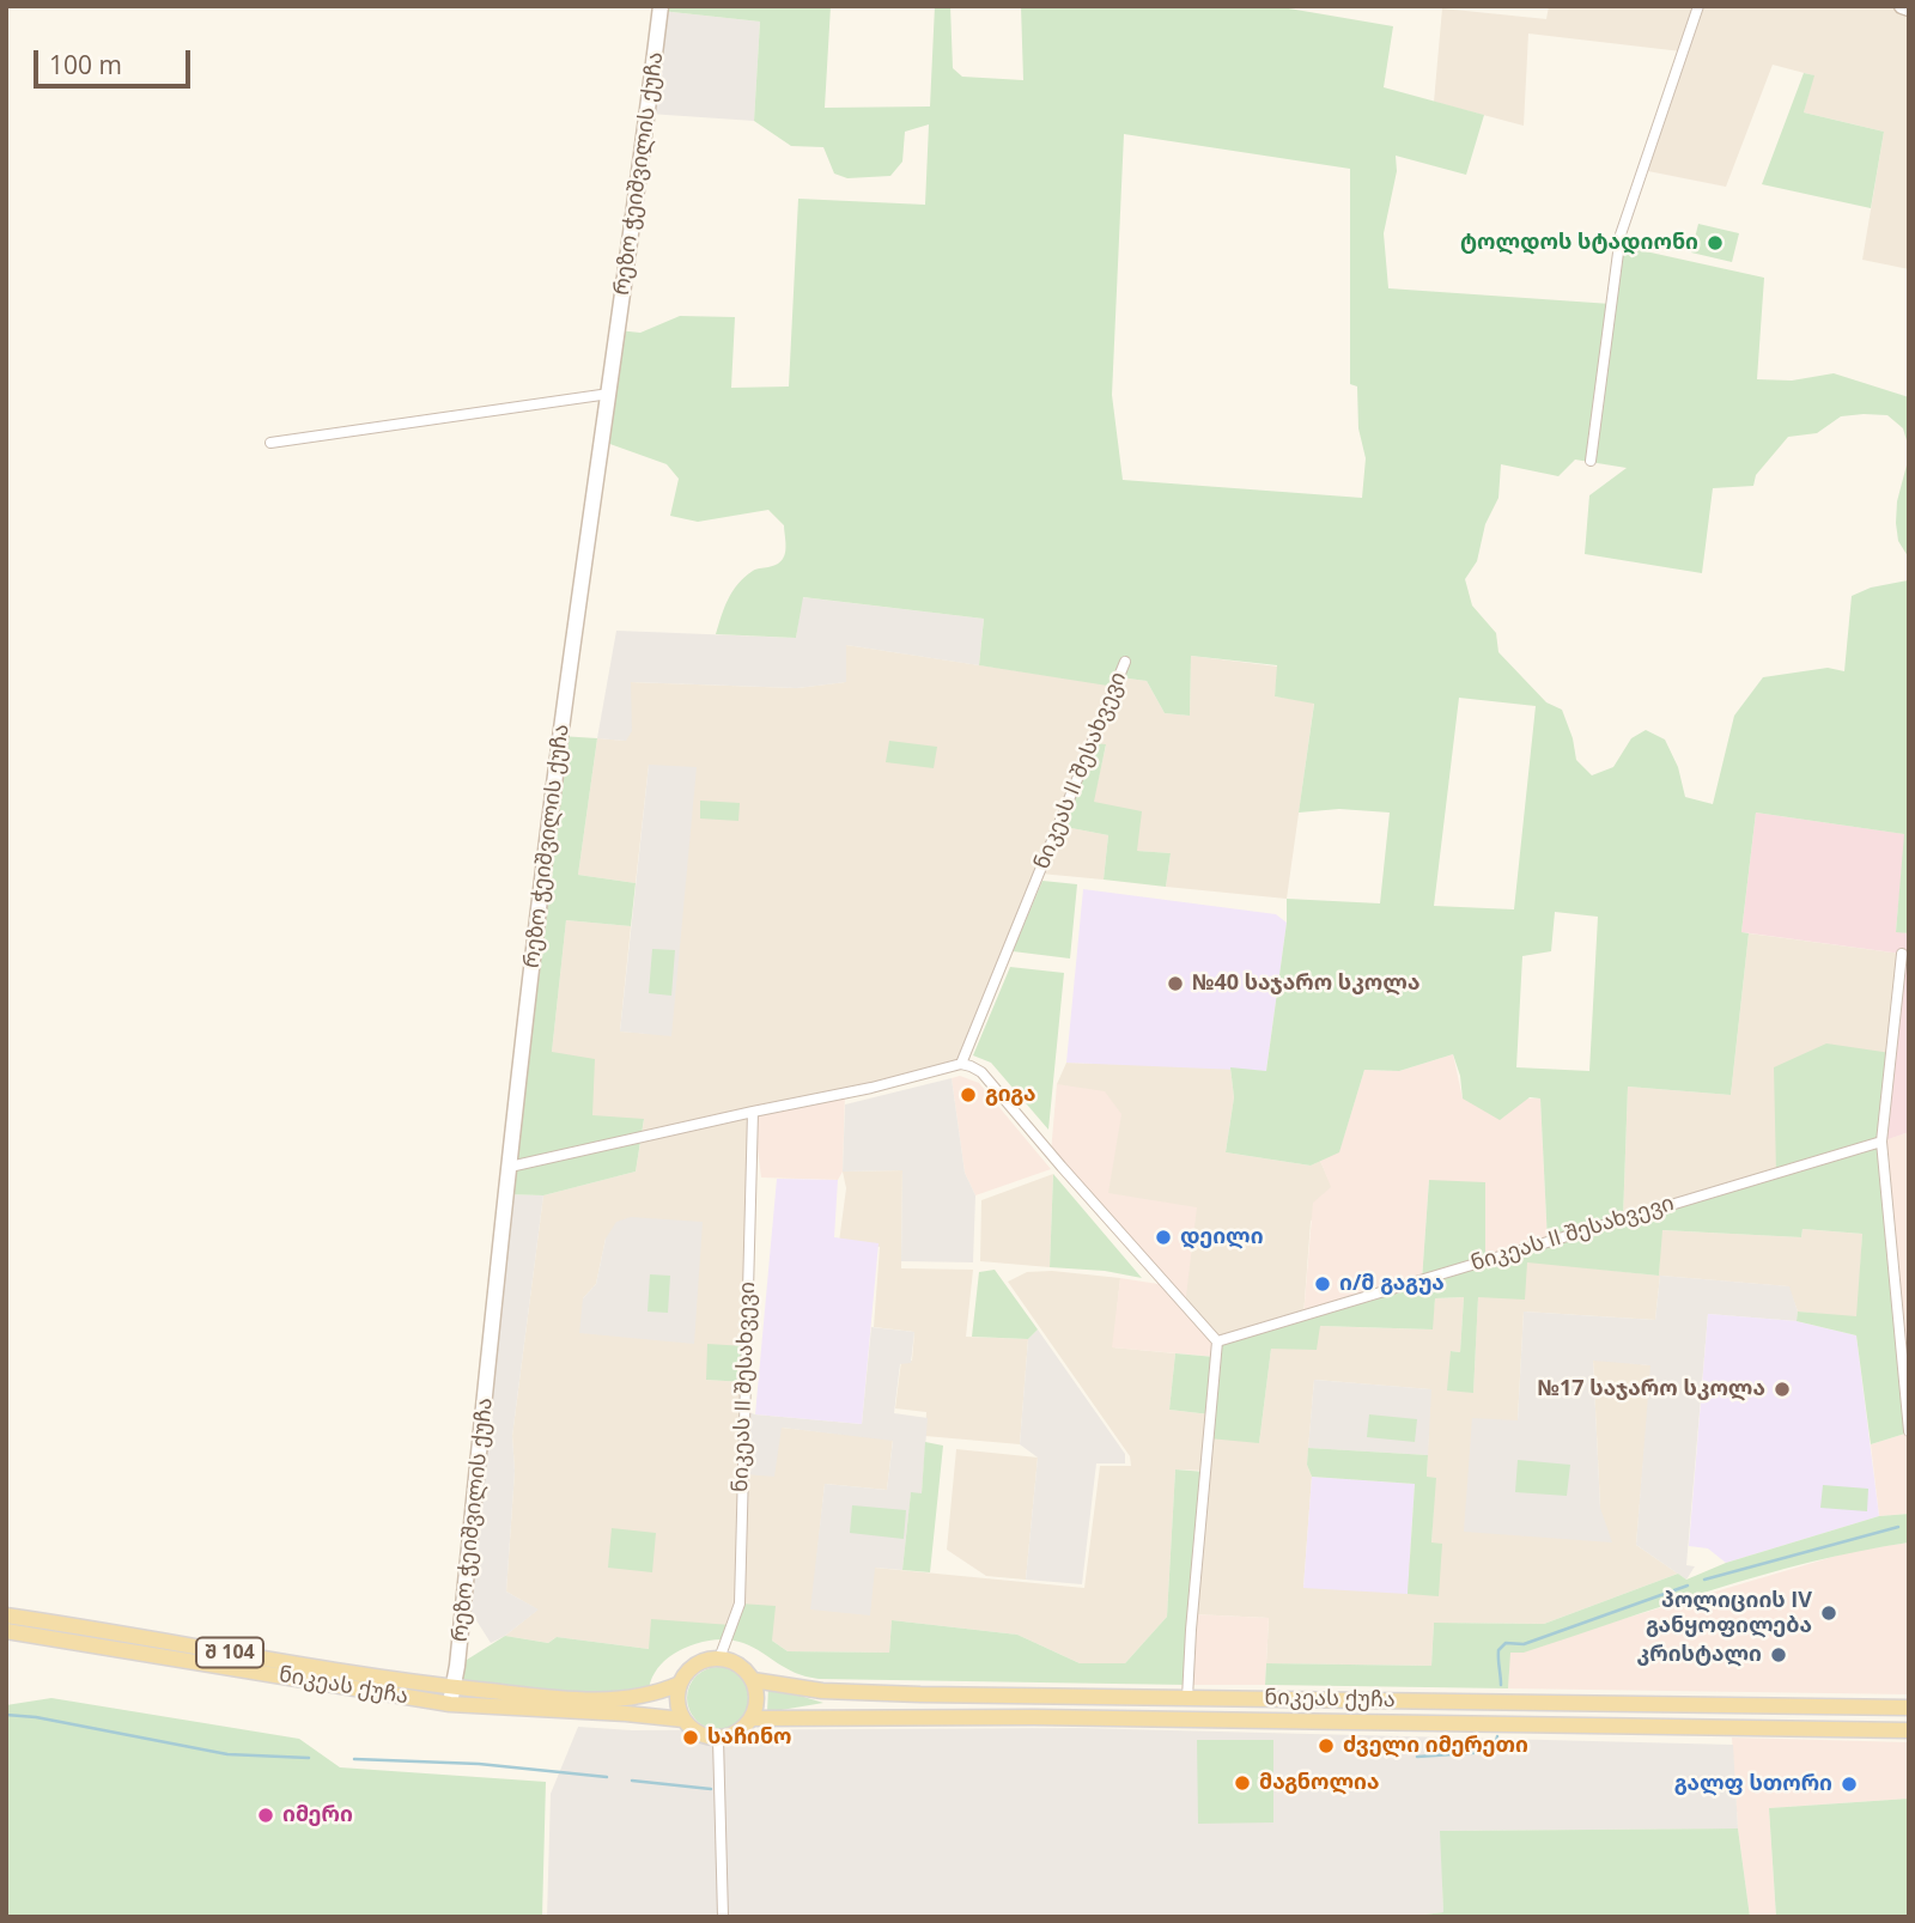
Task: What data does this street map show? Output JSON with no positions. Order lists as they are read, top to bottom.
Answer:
{
  "streets": {
    "main road": ["რეზო ჭეიშვილის ქუჩა", "შ 104", "ნიკეას ქუჩა"],
    "street": ["ნიკეას II შესახვევი"]
  },
  "crossings": [
    ["რეზო ჭეიშვილის ქუჩა", "ნიკეას ქუჩა"],
    ["ნიკეას II შესახვევი", "ნიკეას ქუჩა"]
  ],
  "places": [
    "ტოლდოს სტადიონი",
    "№40 საჯარო სკოლა",
    "გიგა",
    "დეილი",
    "ი/მ გაგუა",
    "№17 საჯარო სკოლა",
    "პოლიციის IV განყოფილება",
    "კრისტალი",
    "საჩინო",
    "ძველი იმერეთი",
    "მაგნოლია",
    "გალფ სთორი",
    "იმერი"
  ],
  "scale_bar": "100 m"
}
